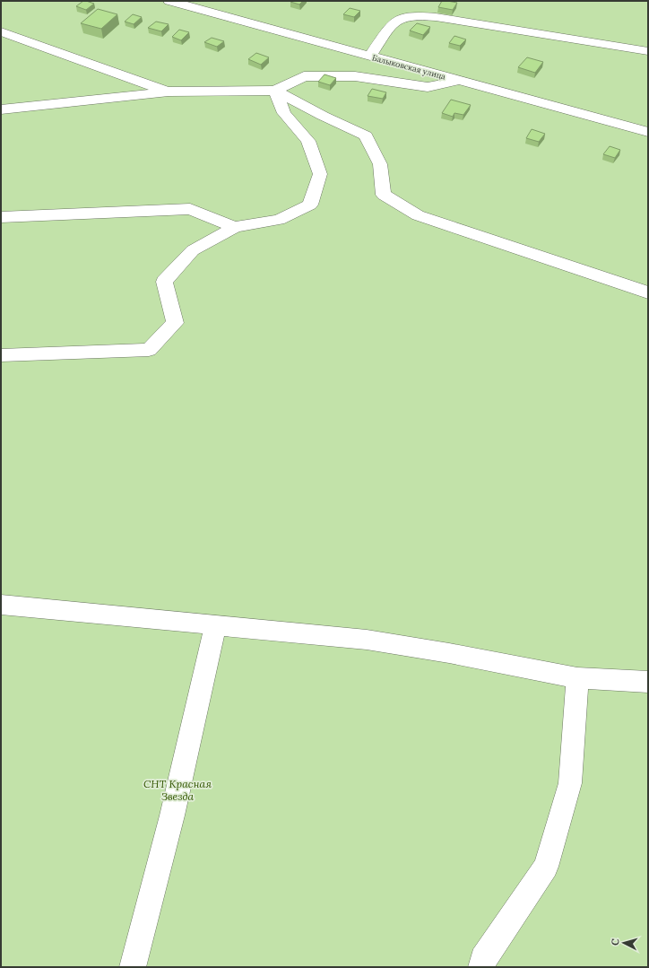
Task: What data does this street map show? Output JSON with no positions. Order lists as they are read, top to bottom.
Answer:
{
  "streets": {
    "street": ["Балыковская улица"]
  },
  "parks": ["СНТ Красная Звезда"],
  "north": "left"
}
